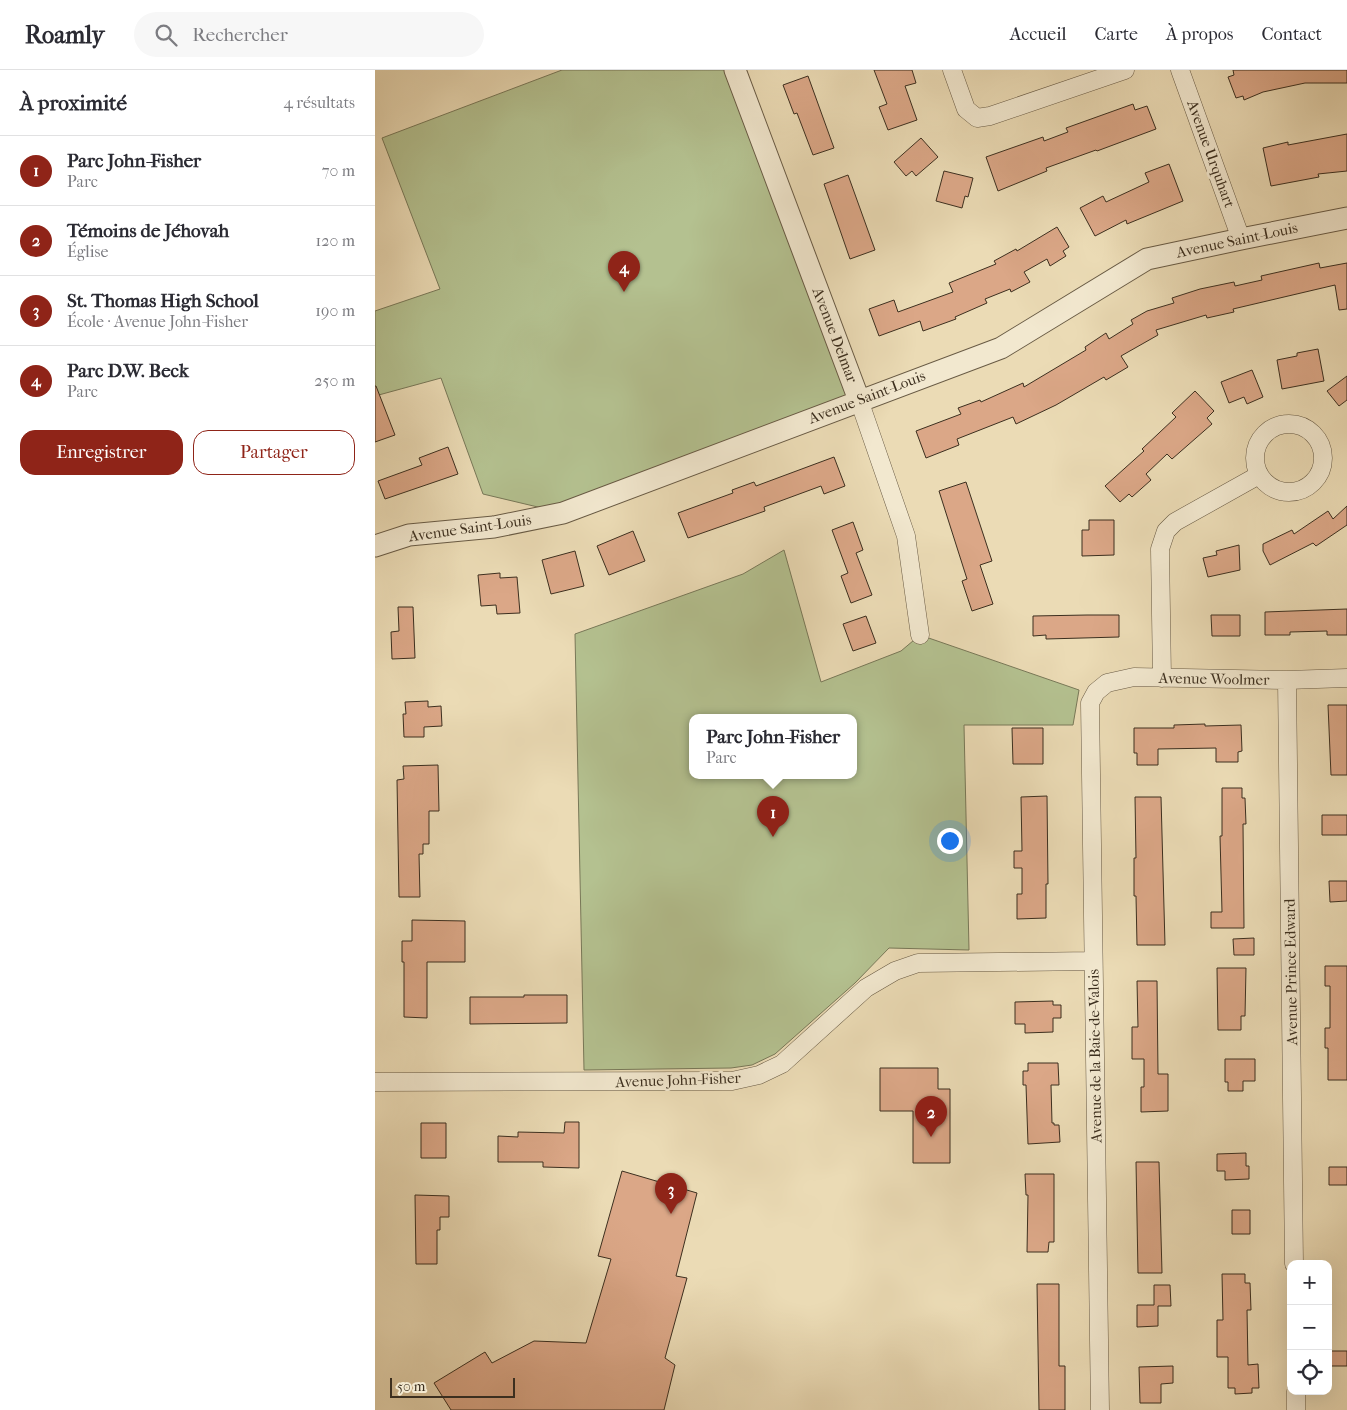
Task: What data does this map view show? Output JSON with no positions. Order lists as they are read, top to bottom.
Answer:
{
  "streets": {
    "street": [
      "Avenue Urquhart",
      "Avenue Saint-Louis",
      "Avenue Delmar",
      "Avenue Woolmer",
      "Avenue Prince Edward",
      "Avenue de la Baie-de-Valois",
      "Avenue John-Fisher"
    ]
  },
  "crossings": [
    ["Avenue Urquhart", "Avenue Saint-Louis"],
    ["Avenue Saint-Louis", "Avenue Delmar"],
    ["Avenue Woolmer", "Avenue Prince Edward"],
    ["Avenue Woolmer", "Avenue de la Baie-de-Valois"],
    ["Avenue de la Baie-de-Valois", "Avenue John-Fisher"]
  ],
  "scale_bar": "50 m",
  "page": {
    "header": "Roamly",
    "search": "Rechercher",
    "nav": [
      "Accueil",
      "Carte",
      "À propos",
      "Contact"
    ],
    "heading": ["À proximité", "4 résultats"],
    "list": [
      {
        "mark": "1",
        "name": "Parc John-Fisher",
        "note": "Parc",
        "value": "70 m"
      },
      {
        "mark": "2",
        "name": "Témoins de Jéhovah",
        "note": "Église",
        "value": "120 m"
      },
      {
        "mark": "3",
        "name": "St. Thomas High School",
        "note": "École · Avenue John-Fisher",
        "value": "190 m"
      },
      {
        "mark": "4",
        "name": "Parc D.W. Beck",
        "note": "Parc",
        "value": "250 m"
      }
    ],
    "pins": [
      "4",
      "1",
      "2",
      "3"
    ],
    "buttons": ["Enregistrer", "Partager"],
    "popup": ["Parc John-Fisher", "Parc"],
    "map_buttons": ["+", "−"],
    "scale": "50 m"
  }
}
